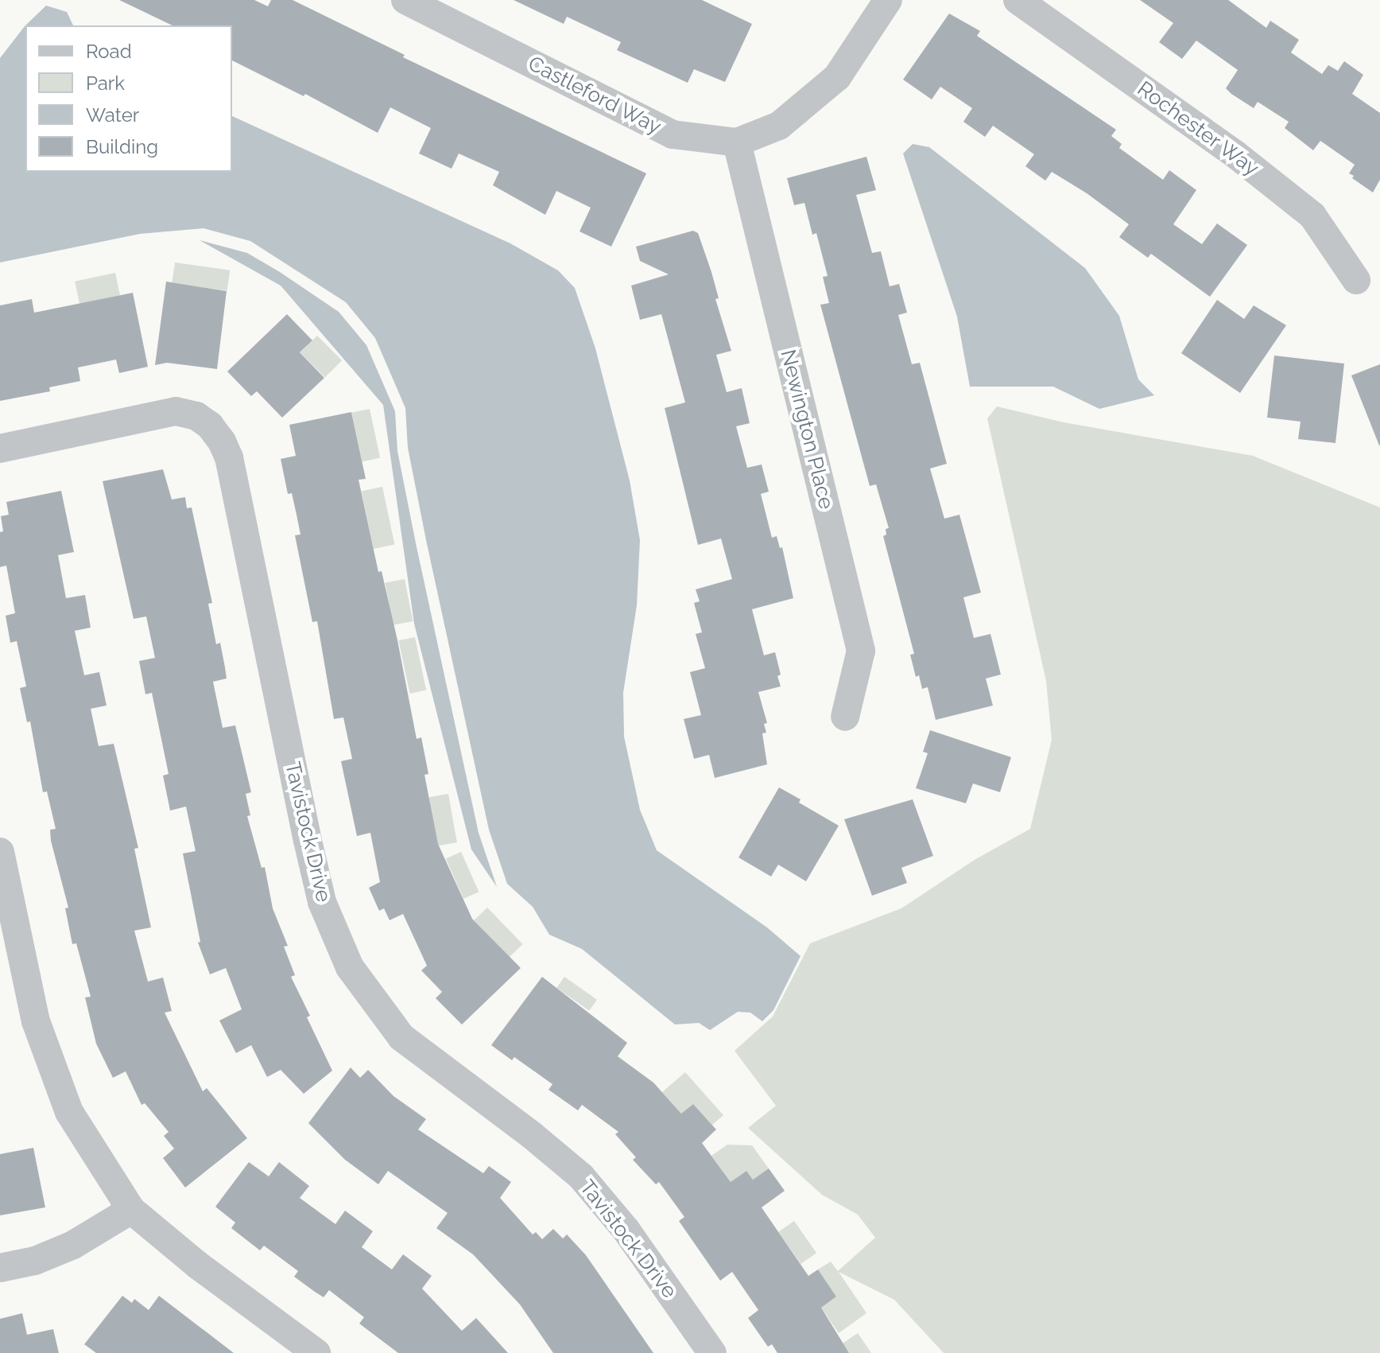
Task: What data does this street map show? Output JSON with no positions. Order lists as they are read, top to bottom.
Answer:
{
  "streets": {
    "street": [
      "Castleford Way",
      "Rochester Way",
      "Newington Place",
      "Tavistock Drive"
    ]
  },
  "crossings": [
    ["Castleford Way", "Newington Place"]
  ],
  "legend": [
    "Road",
    "Park",
    "Water",
    "Building"
  ]
}
